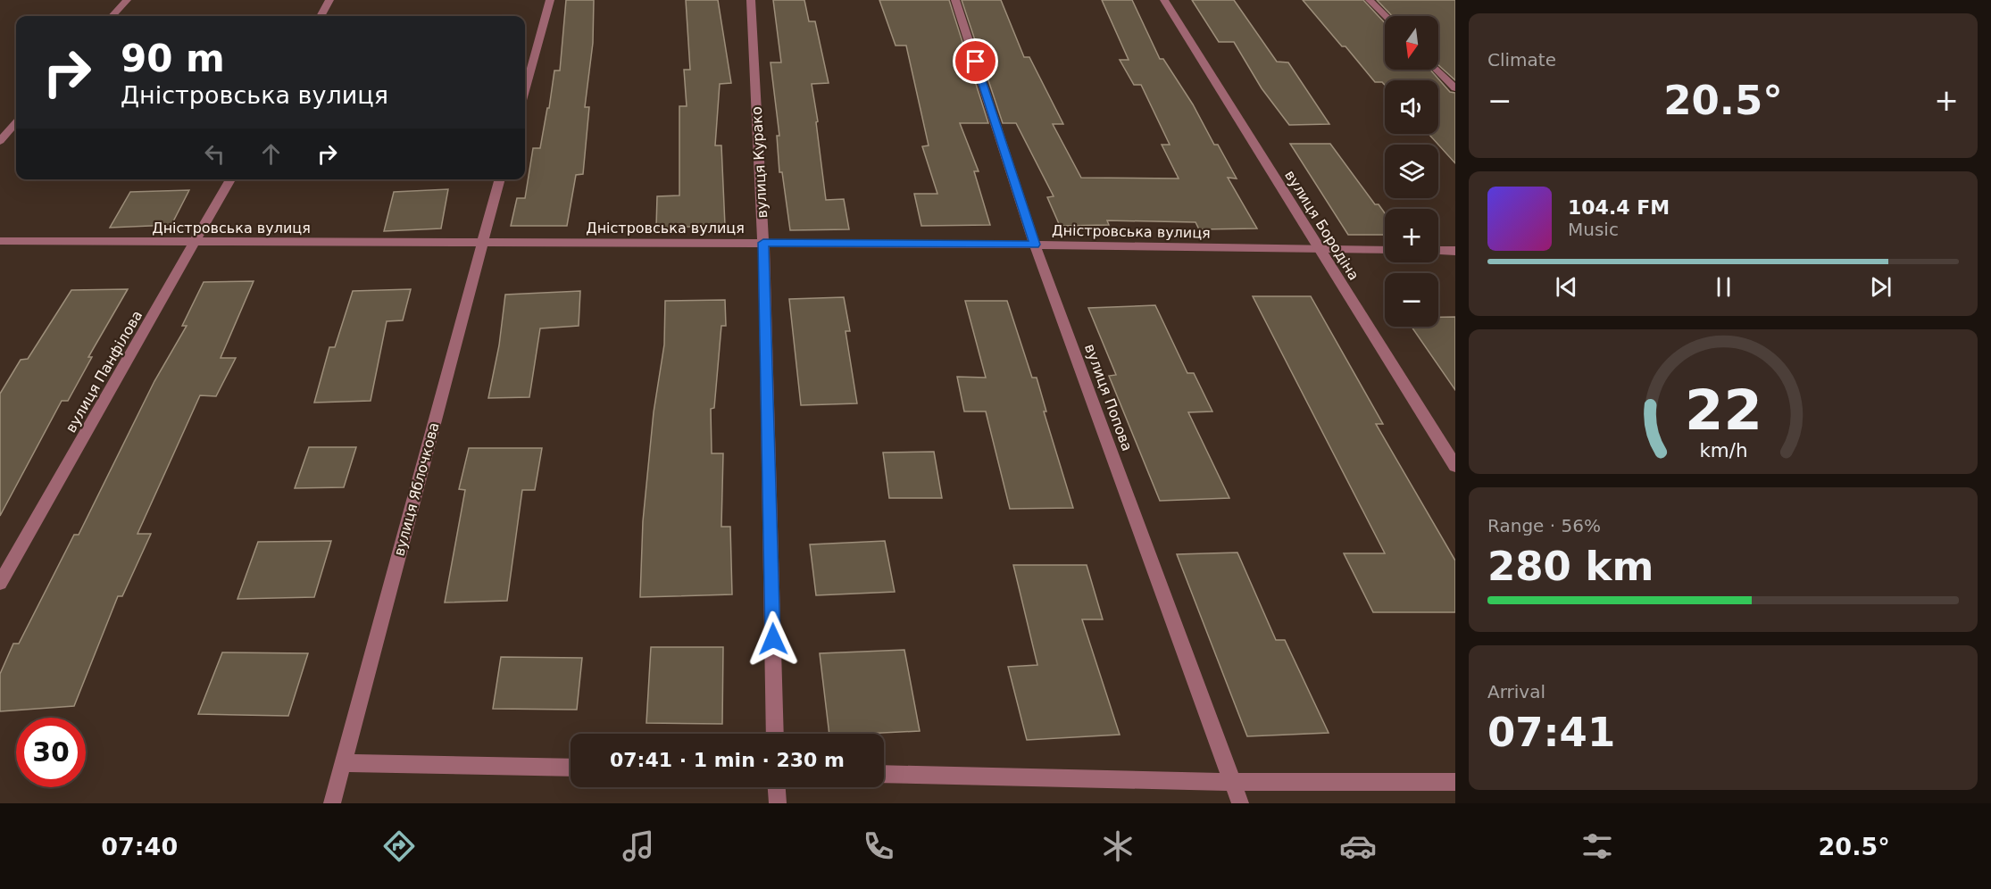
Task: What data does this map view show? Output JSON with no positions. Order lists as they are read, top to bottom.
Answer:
{
  "streets": {
    "street": [
      "вулиця Курако",
      "вулиця Бородіна",
      "Дністровська вулиця",
      "вулиця Панфілова",
      "вулиця Попова",
      "вулиця Яблочкова"
    ]
  },
  "crossings": [
    ["вулиця Курако", "Дністровська вулиця"],
    ["вулиця Бородіна", "Дністровська вулиця"],
    ["Дністровська вулиця", "вулиця Панфілова"],
    ["Дністровська вулиця", "вулиця Попова"],
    ["Дністровська вулиця", "вулиця Яблочкова"]
  ],
  "north": "bottom",
  "page": {
    "tile": [
      "Climate",
      ["Range · 56%", "280 km"],
      ["Arrival", "07:41"]
    ],
    "map_buttons": ["+", "−"],
    "turn": ["90 m", "Дністровська вулиця"],
    "heat": ["−", "20.5°", "+"],
    "song": ["104.4 FM", "Music"],
    "limit": "30",
    "trip": "07:41 · 1 min · 230 m",
    "tabs": ["07:40", "20.5°"],
    "gauge": ["22", "km/h"]
  }
}
